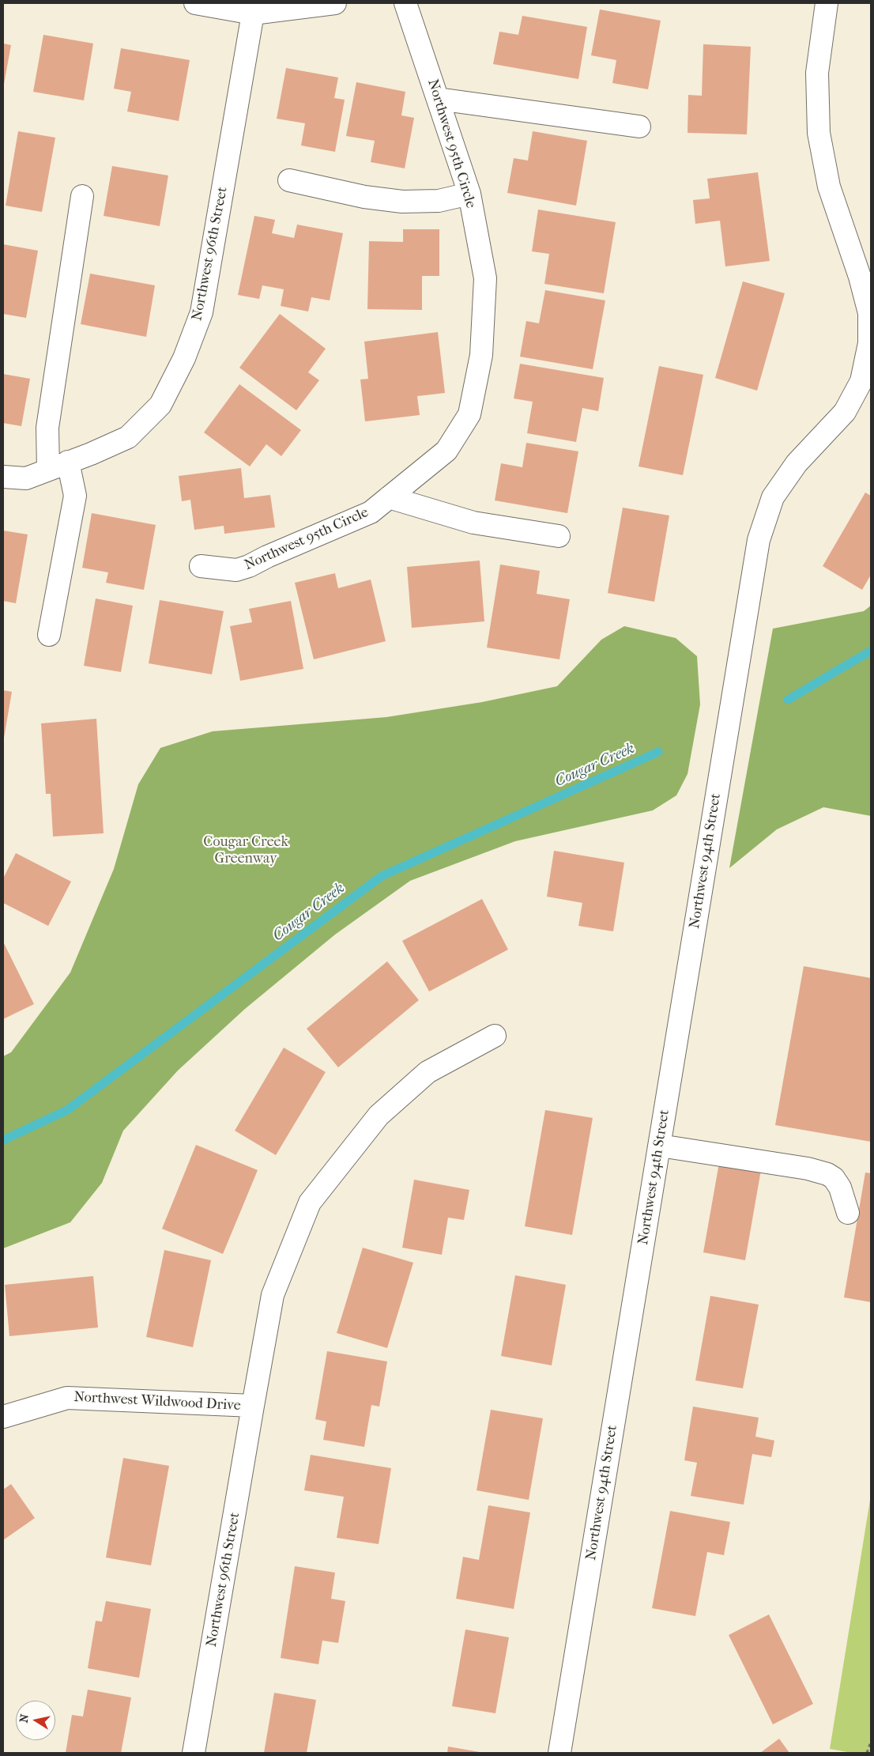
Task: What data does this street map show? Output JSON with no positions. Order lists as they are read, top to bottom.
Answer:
{
  "streets": {
    "street": [
      "Northwest 95th Circle",
      "Northwest 96th Street",
      "Northwest 94th Street",
      "Northwest Wildwood Drive"
    ]
  },
  "crossings": [
    ["Northwest 96th Street", "Northwest Wildwood Drive"]
  ],
  "water": ["Cougar Creek"],
  "parks": ["Cougar Creek Greenway"],
  "north": "left"
}
